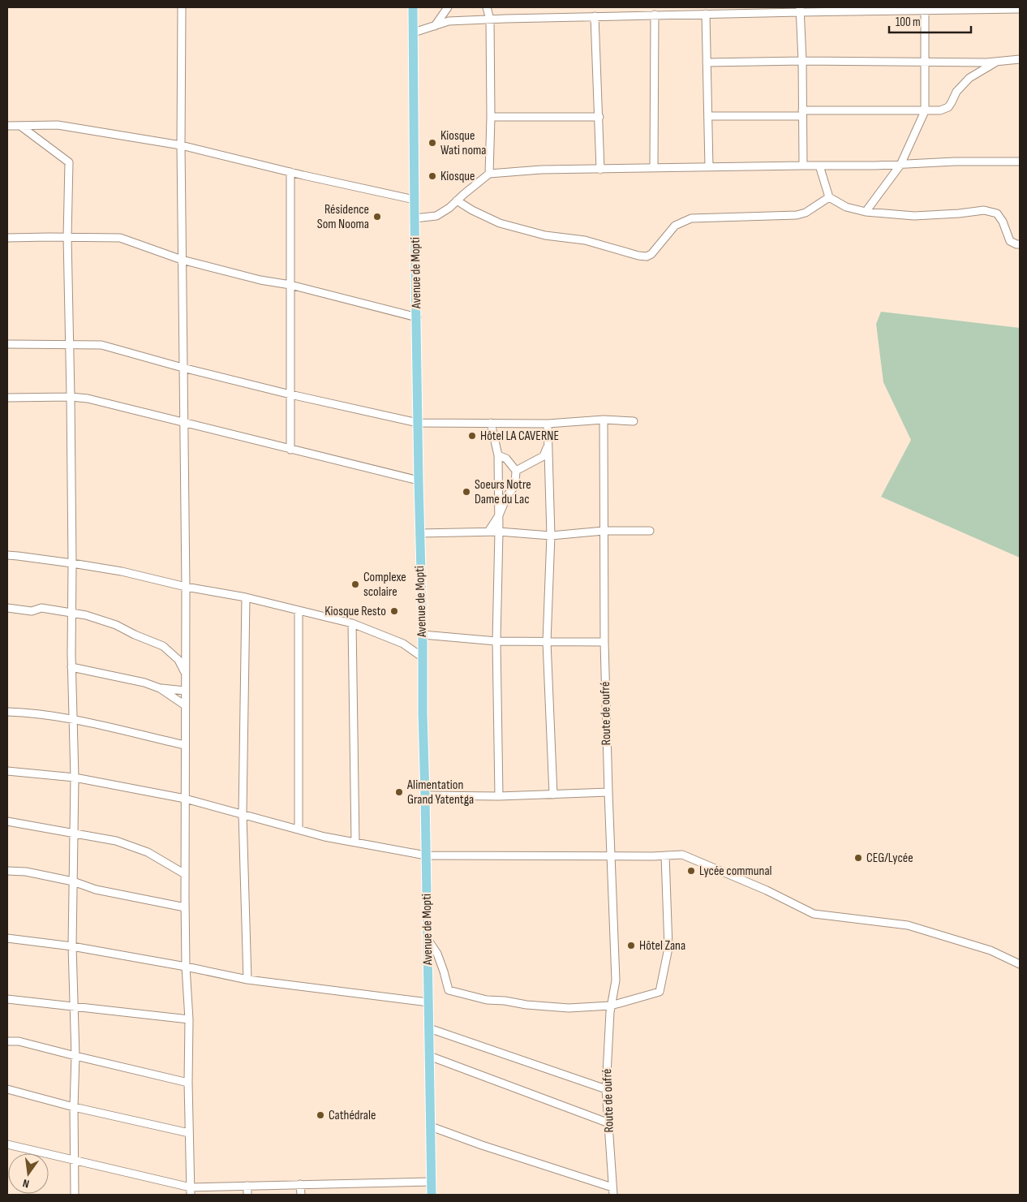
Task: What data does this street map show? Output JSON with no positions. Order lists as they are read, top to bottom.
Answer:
{
  "streets": {
    "main road": ["Avenue de Mopti"],
    "street": ["Route de oufré"]
  },
  "places": [
    "Kiosque Wati noma",
    "Kiosque",
    "Résidence Som Nooma",
    "Hôtel LA CAVERNE",
    "Soeurs Notre Dame du Lac",
    "Complexe scolaire",
    "Kiosque Resto",
    "Alimentation Grand Yatentga",
    "CEG/Lycée",
    "Lycée communal",
    "Hôtel Zana",
    "Cathédrale"
  ],
  "scale_bar": "100 m",
  "north": "bottom"
}
